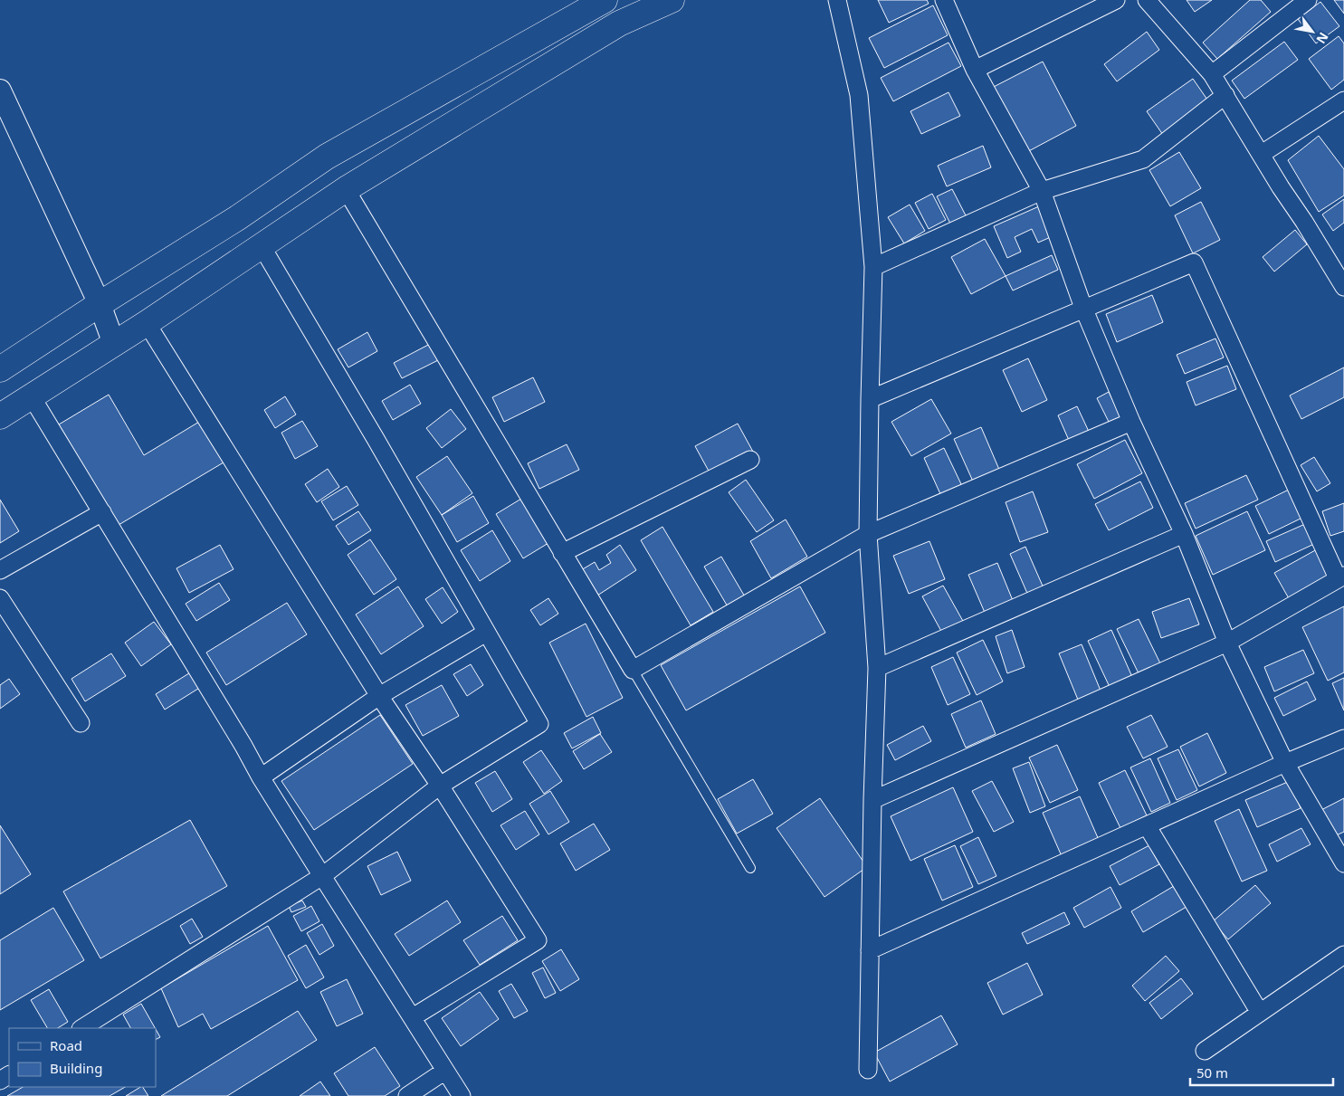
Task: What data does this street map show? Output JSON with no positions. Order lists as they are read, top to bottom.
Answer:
{
  "legend": ["Road", "Building"],
  "scale_bar": "50 m",
  "north": "bottom right"
}
